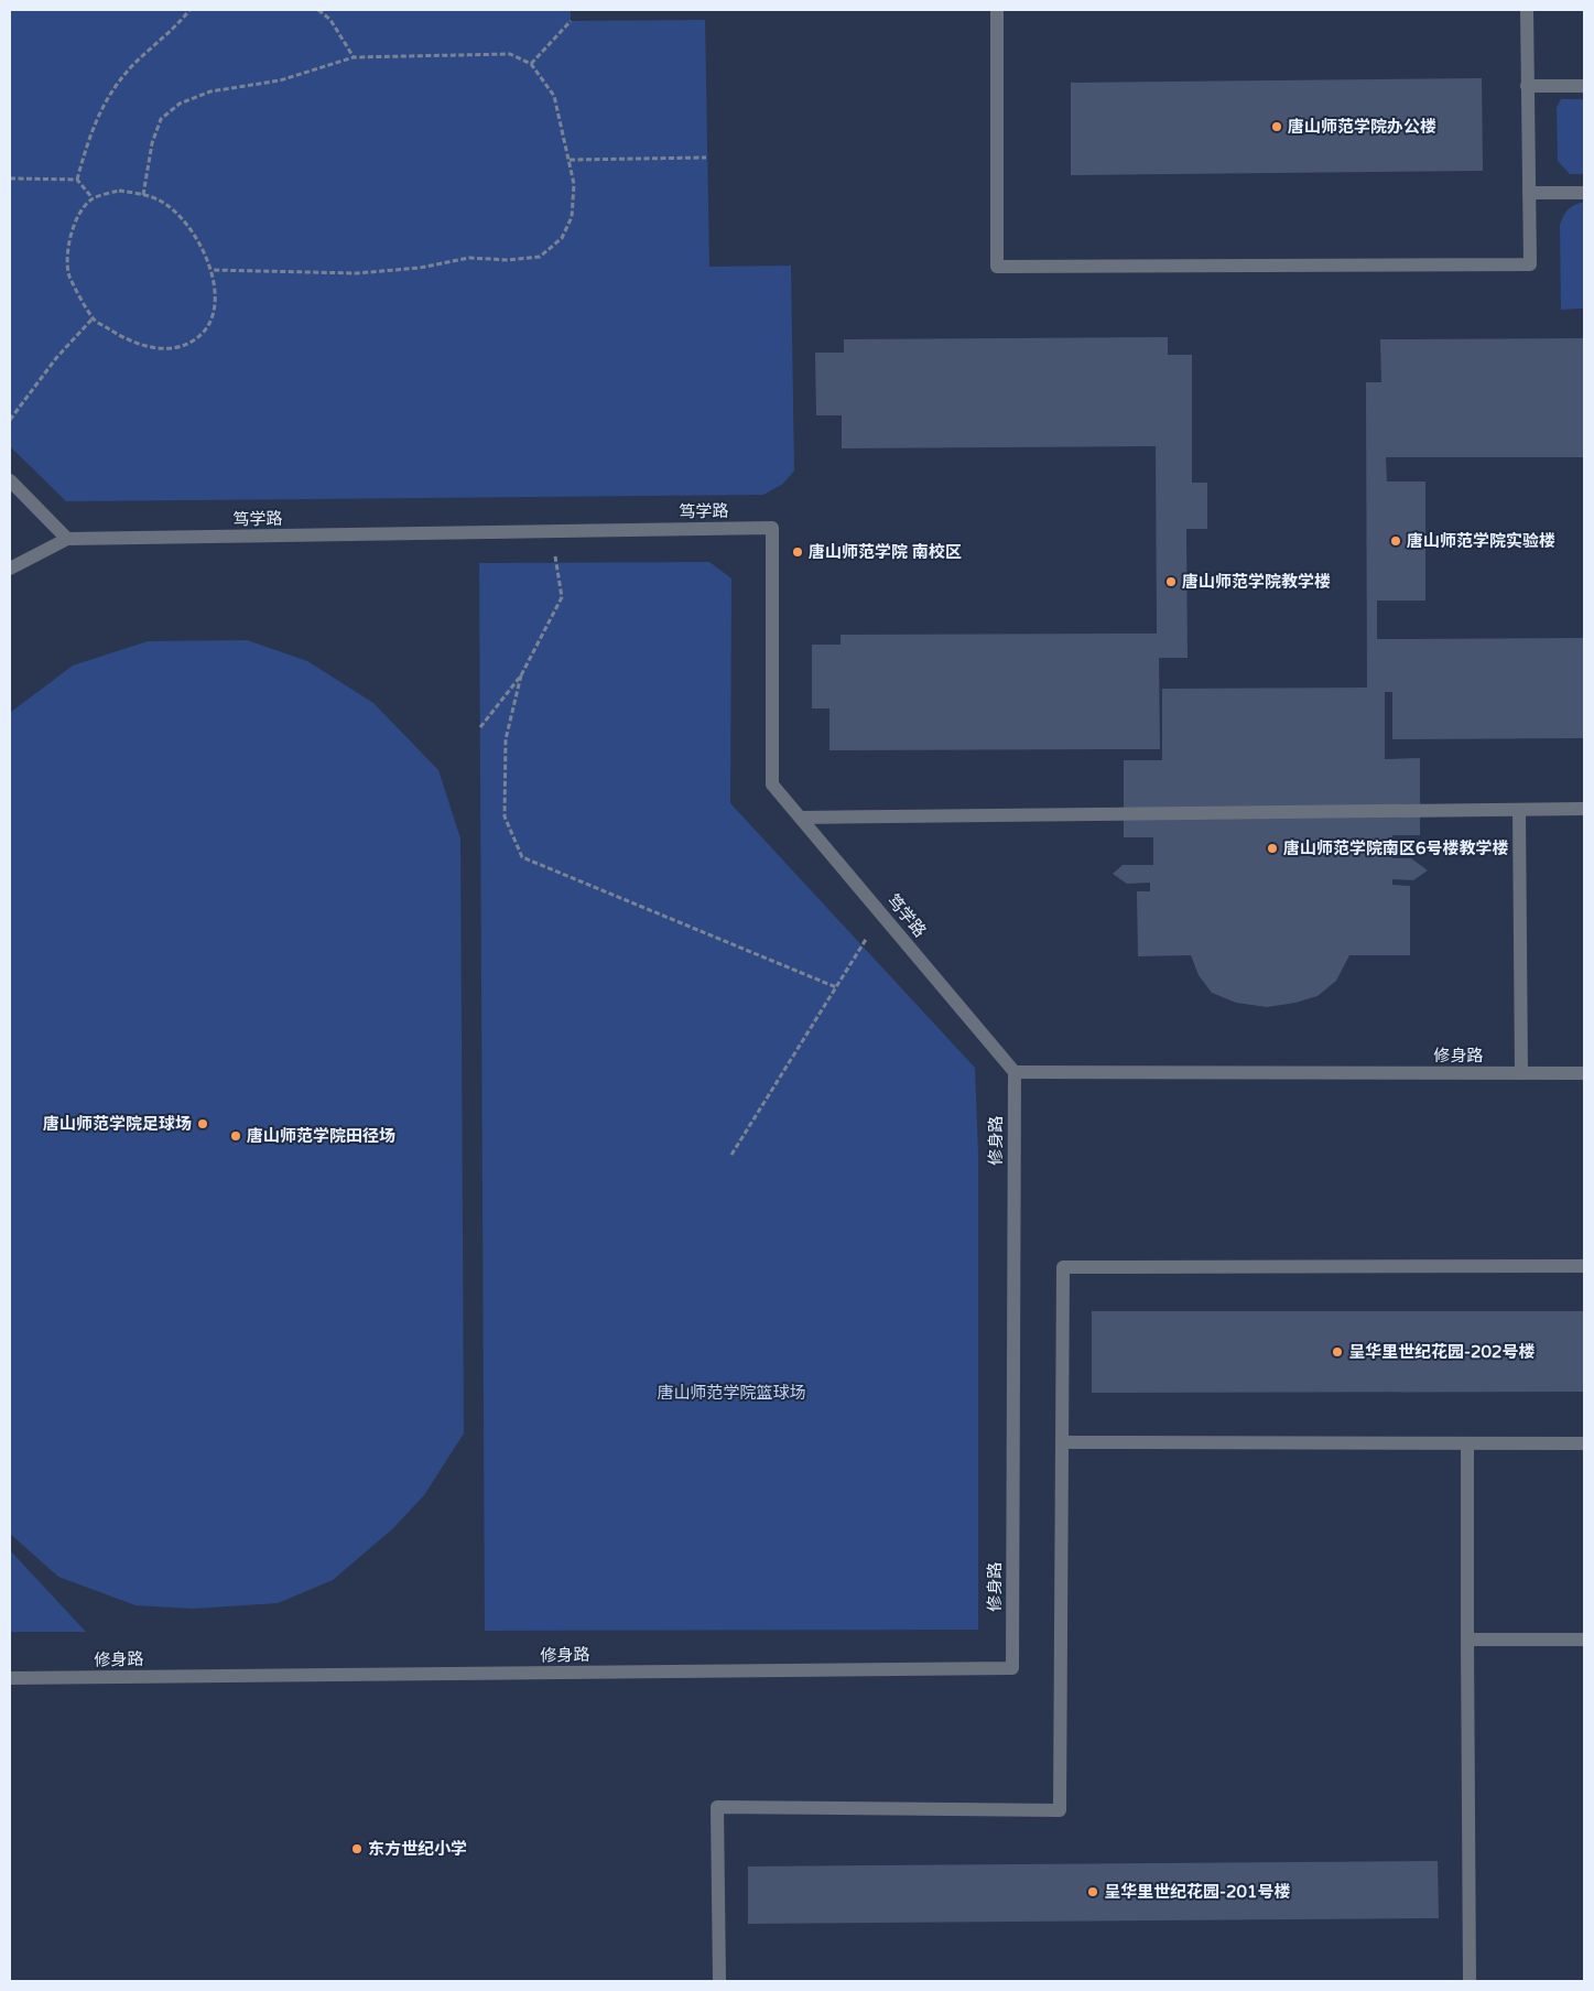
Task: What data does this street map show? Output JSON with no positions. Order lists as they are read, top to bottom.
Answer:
{
  "streets": {
    "lane": ["笃学路", "修身路"]
  },
  "crossings": [
    ["笃学路", "修身路"]
  ],
  "parks": ["唐山师范学院篮球场"],
  "places": [
    "唐山师范学院办公楼",
    "唐山师范学院实验楼",
    "唐山师范学院 南校区",
    "唐山师范学院教学楼",
    "唐山师范学院南区6号楼教学楼",
    "唐山师范学院足球场",
    "唐山师范学院田径场",
    "呈华里世纪花园-202号楼",
    "东方世纪小学",
    "呈华里世纪花园-201号楼"
  ]
}
